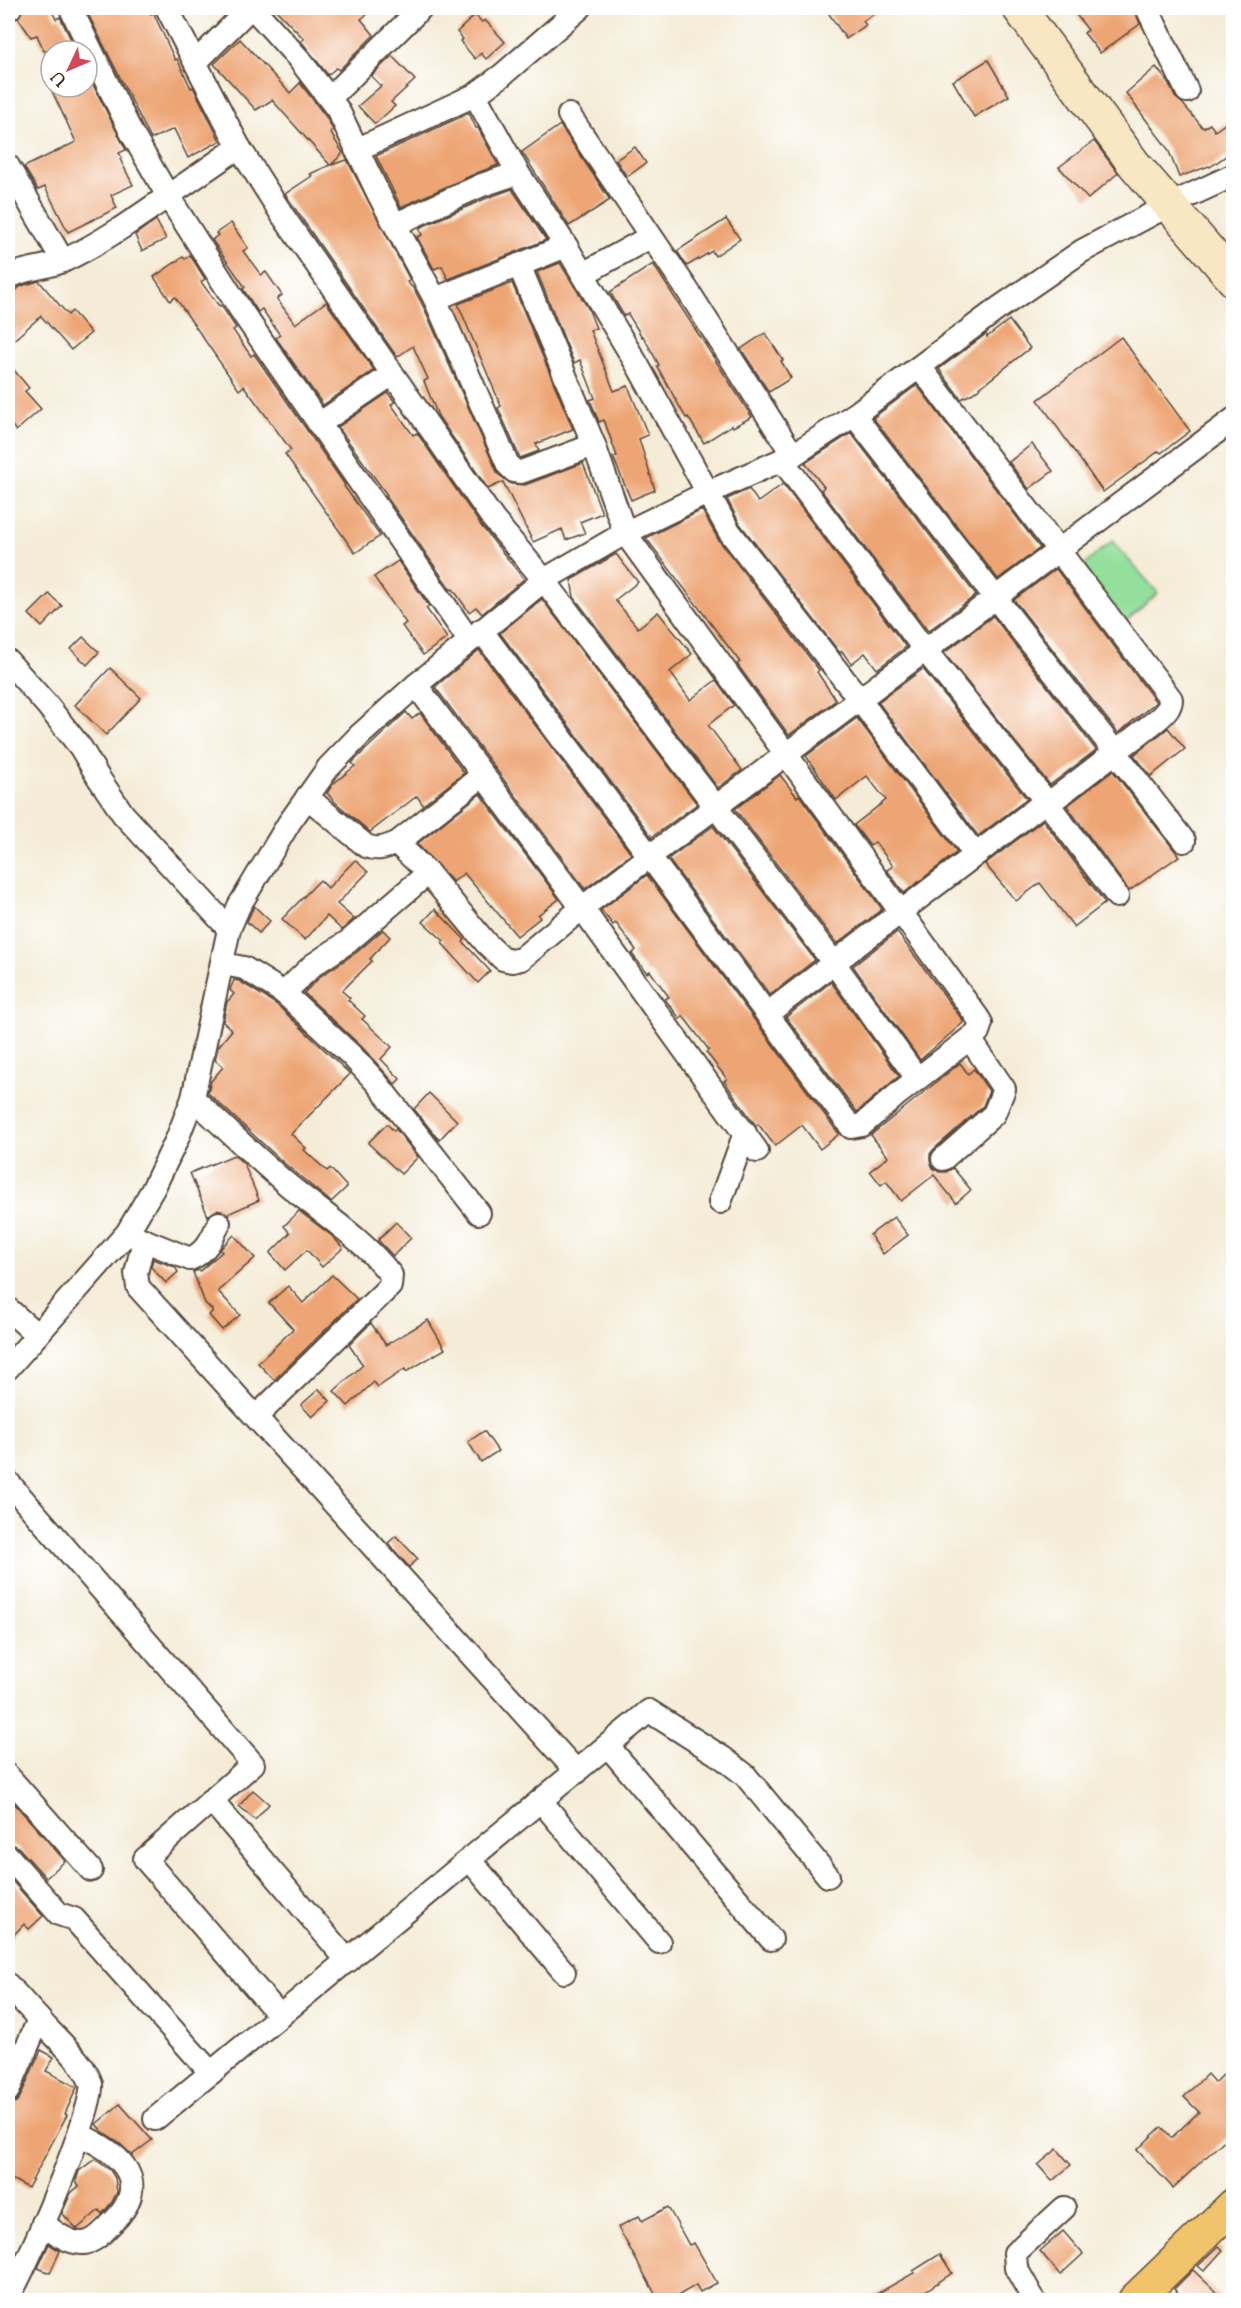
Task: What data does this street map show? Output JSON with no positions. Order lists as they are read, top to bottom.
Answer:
{
  "north": "bottom left"
}
